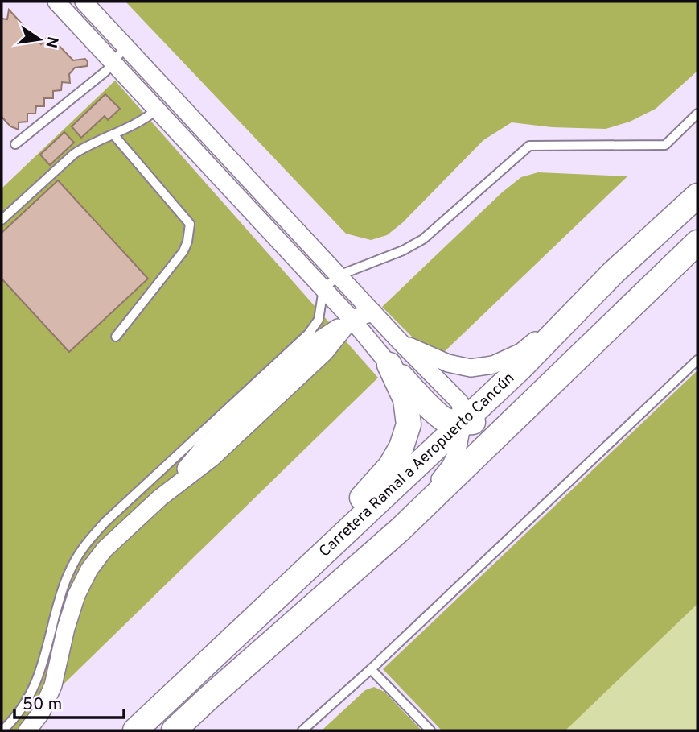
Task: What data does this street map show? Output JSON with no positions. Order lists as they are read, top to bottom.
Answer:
{
  "streets": {
    "main road": ["Carretera Ramal a Aeropuerto Cancún"]
  },
  "scale_bar": "50 m",
  "north": "right"
}
